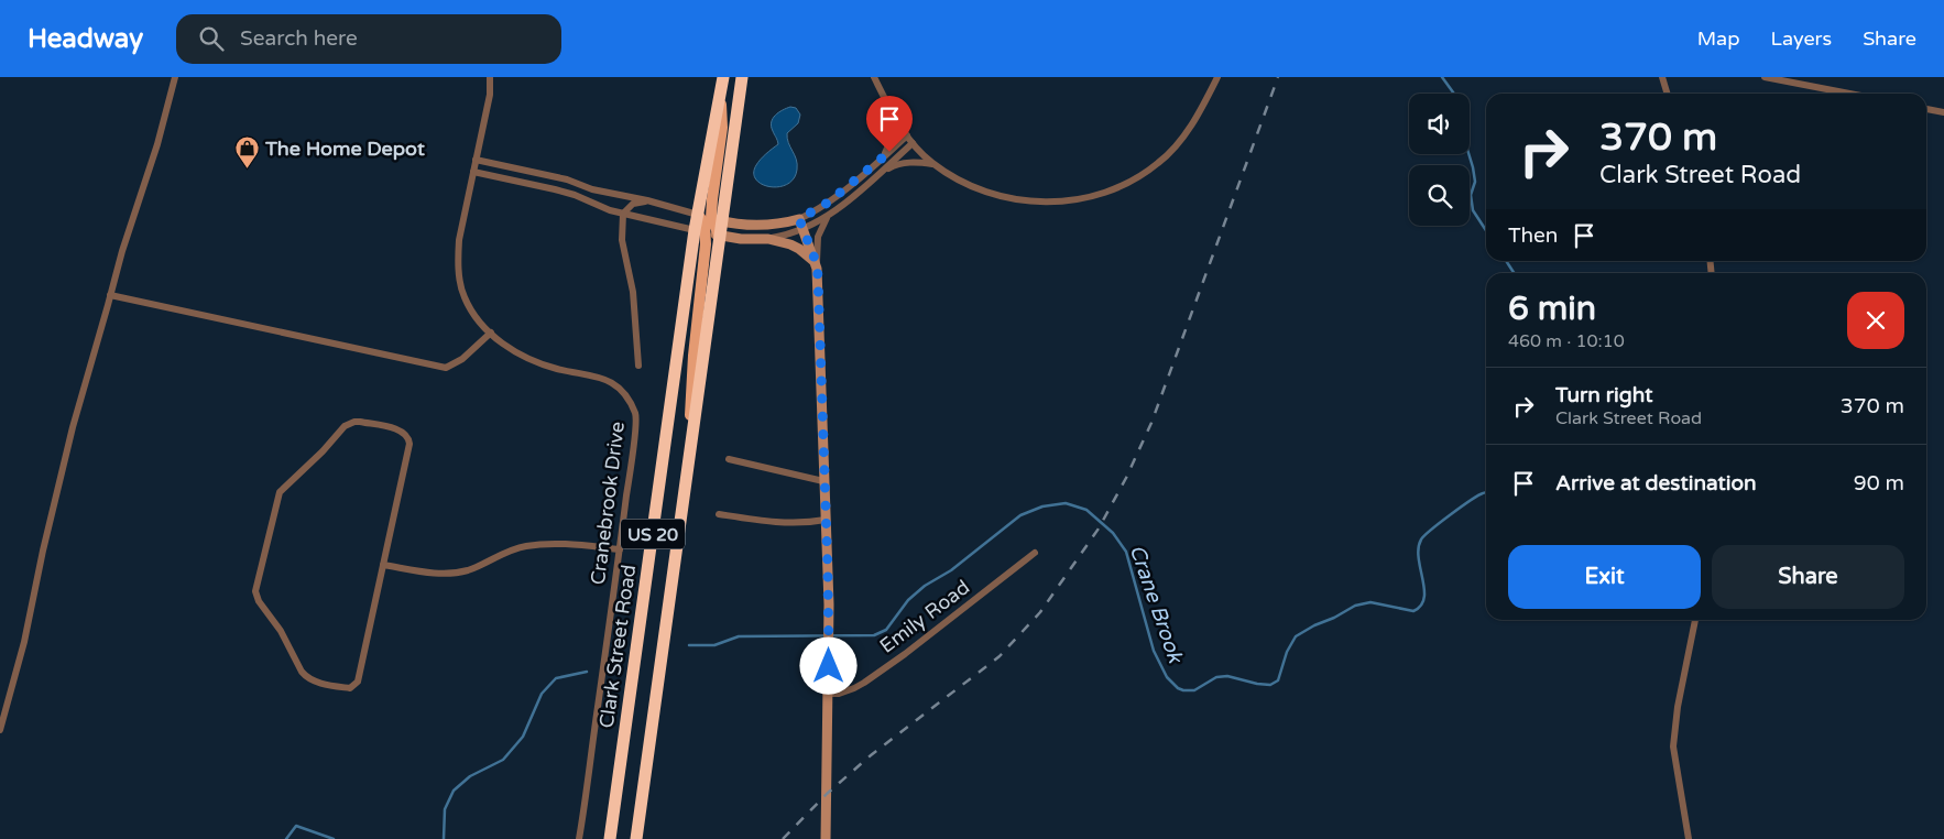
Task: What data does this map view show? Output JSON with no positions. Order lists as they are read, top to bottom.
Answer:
{
  "streets": {
    "highway": ["US 20", "Clark Street Road"],
    "street": ["Cranebrook Drive", "Emily Road"]
  },
  "water": ["Crane Brook"],
  "places": {
    "shop": ["The Home Depot"]
  },
  "page": {
    "header": "Headway",
    "search": "Search here",
    "nav": ["Map", "Layers", "Share"],
    "turn": ["370 m", "Clark Street Road"],
    "then": "Then",
    "heading": ["6 min", "460 m · 10:10"],
    "list": [
      {
        "name": "Turn right",
        "note": "Clark Street Road",
        "value": "370 m"
      },
      {
        "name": "Arrive at destination",
        "value": "90 m"
      }
    ],
    "buttons": ["Exit", "Share"]
  }
}
